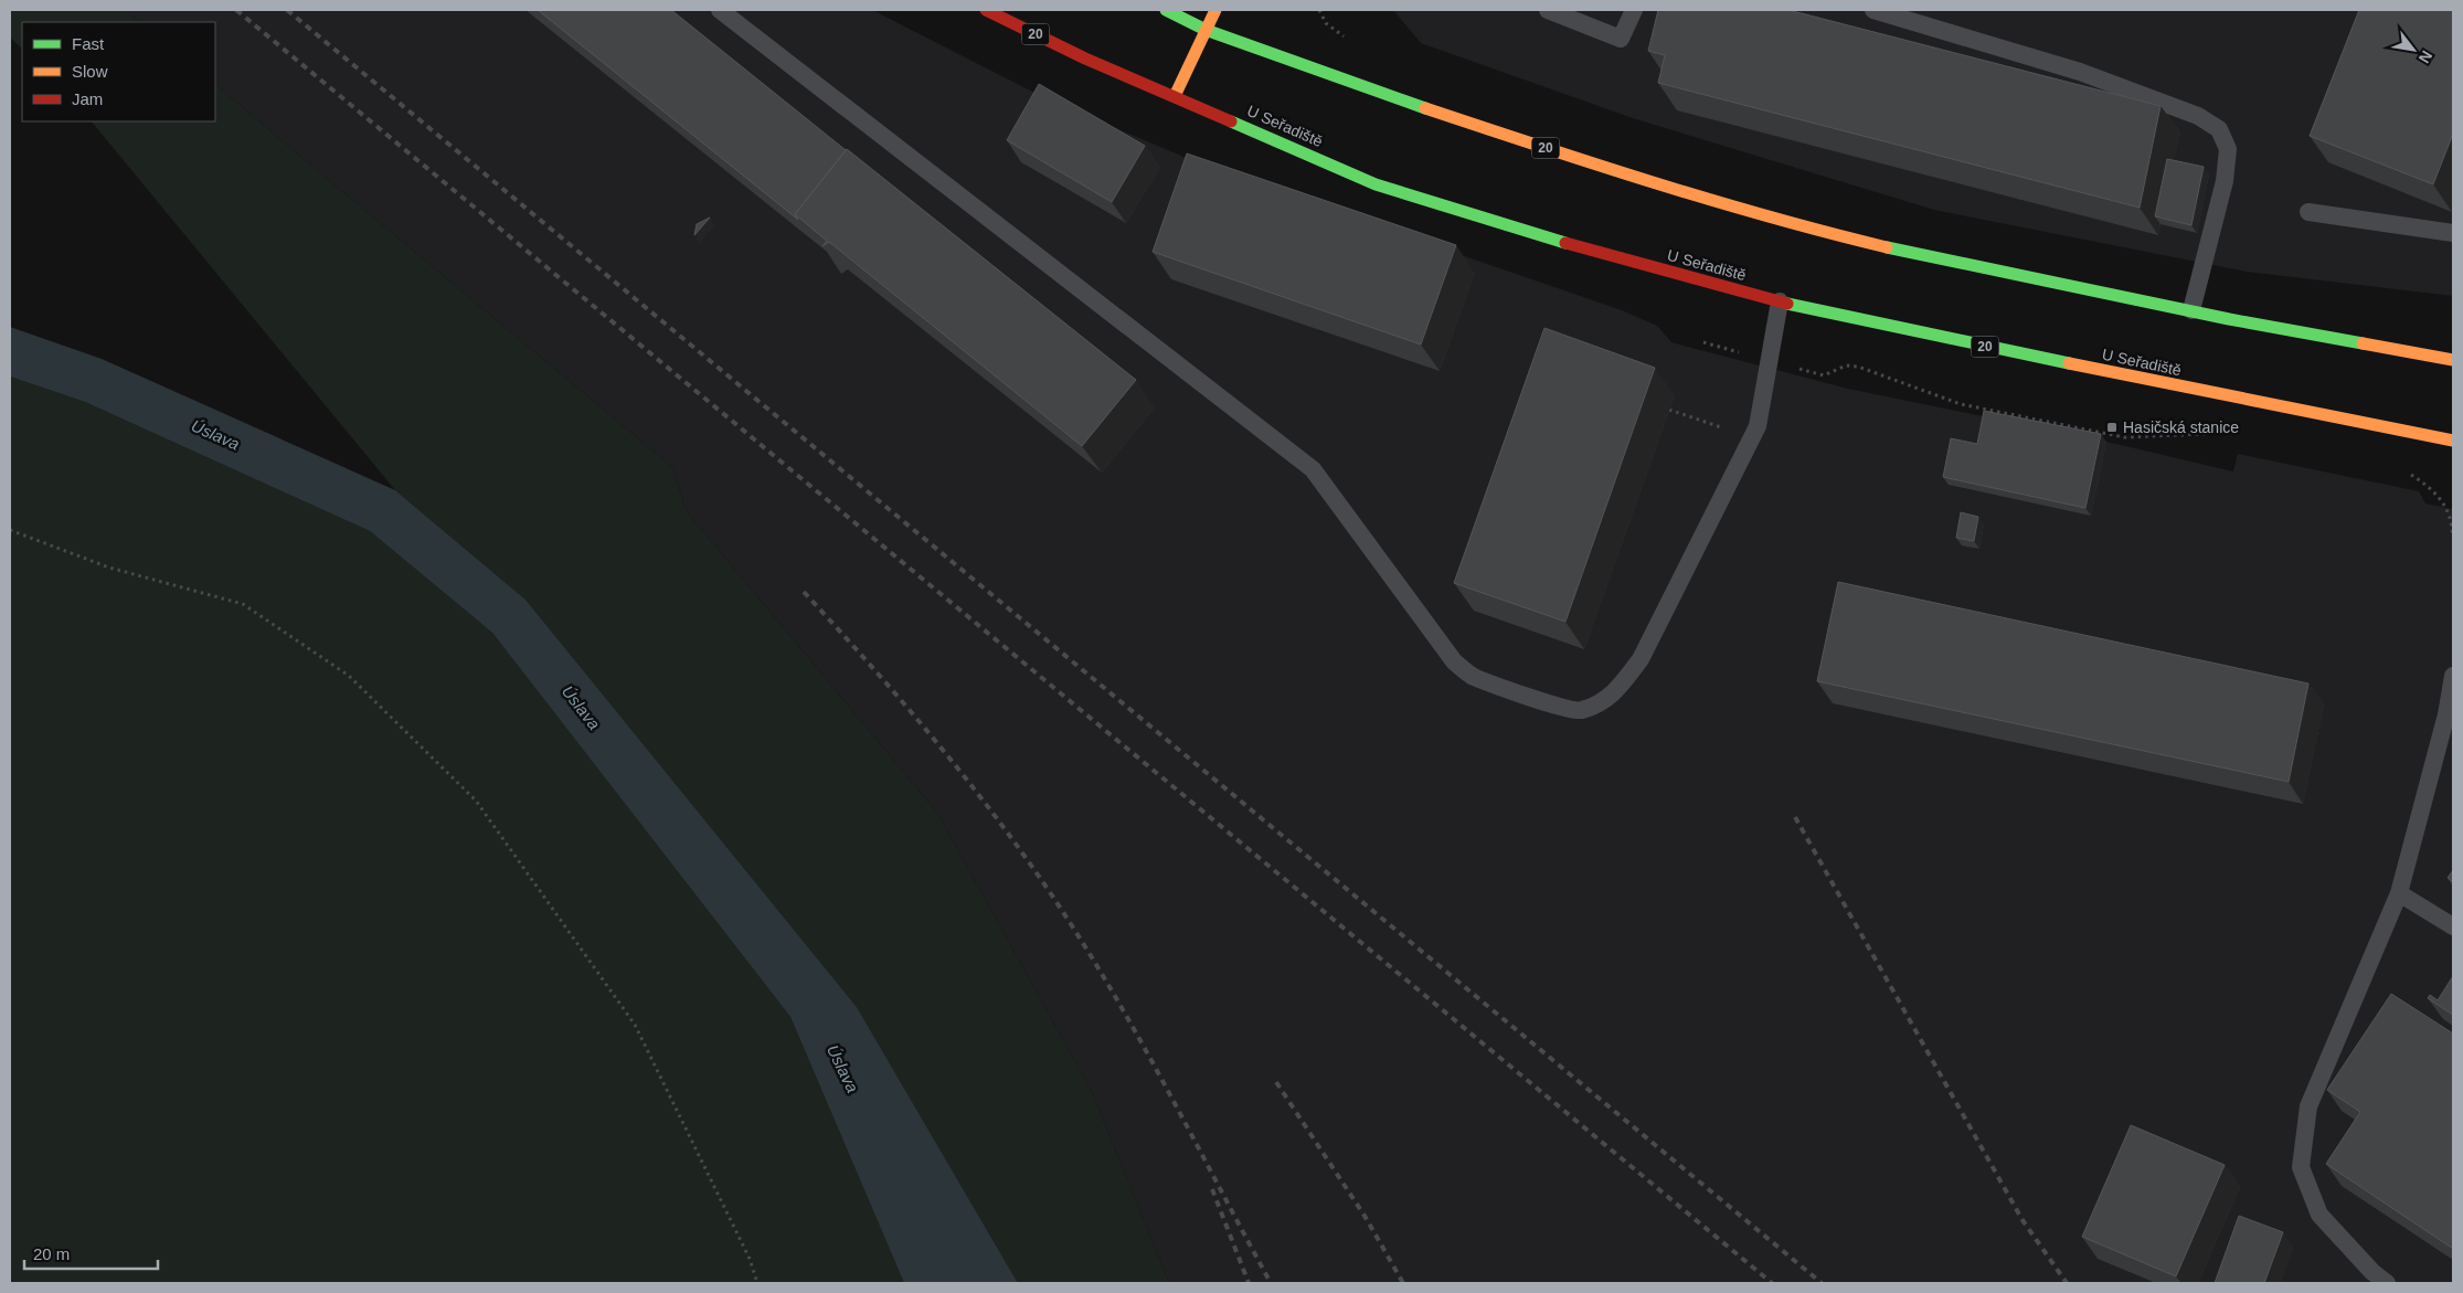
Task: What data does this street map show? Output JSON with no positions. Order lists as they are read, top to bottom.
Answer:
{
  "streets": {
    "main road": ["20", "U Seřadiště"]
  },
  "water": ["Úslava"],
  "places": {
    "transit": ["Hasičská stanice"]
  },
  "legend": ["Fast", "Slow", "Jam"],
  "scale_bar": "20 m",
  "north": "bottom right"
}
